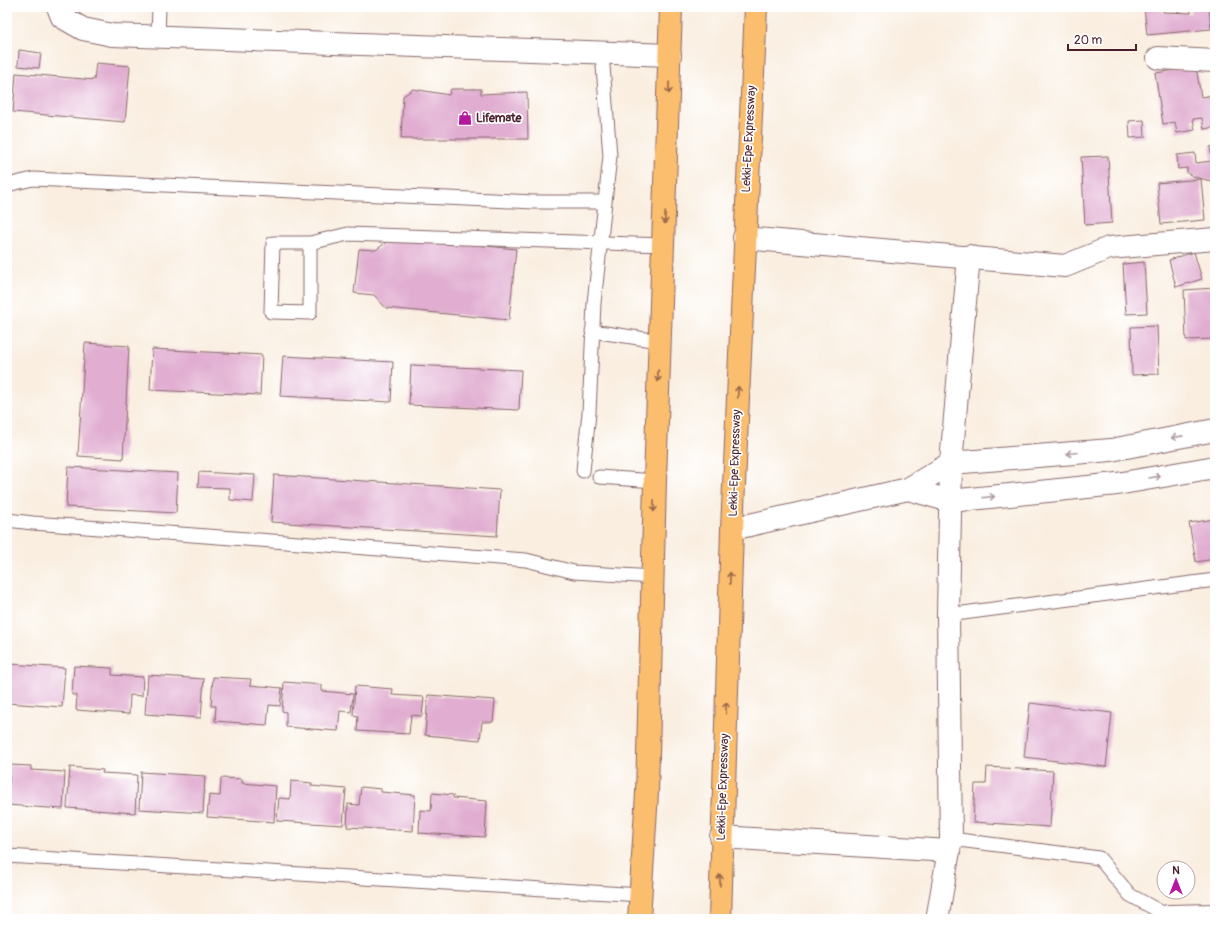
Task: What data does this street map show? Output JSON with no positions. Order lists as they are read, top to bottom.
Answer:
{
  "streets": {
    "highway": ["Lekki-Epe Expressway"]
  },
  "places": {
    "shop": ["Lifemate"]
  },
  "scale_bar": "20 m",
  "north": "top"
}
